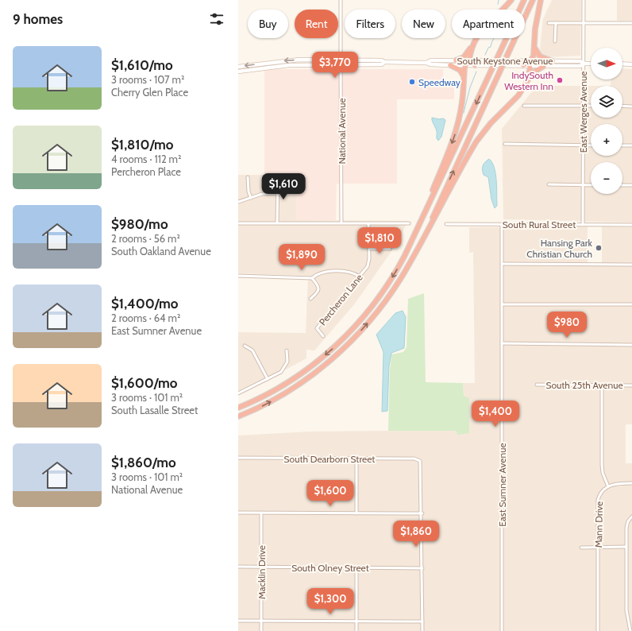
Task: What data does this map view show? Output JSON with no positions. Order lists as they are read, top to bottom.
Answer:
{
  "streets": {
    "main road": ["South Keystone Avenue", "National Avenue"],
    "street": [
      "East Werges Avenue",
      "South Rural Street",
      "Percheron Lane",
      "South 25th Avenue",
      "South Dearborn Street",
      "East Sumner Avenue",
      "Mann Drive",
      "South Olney Street",
      "Macklin Drive"
    ]
  },
  "crossings": [
    ["South Keystone Avenue", "East Werges Avenue"],
    ["South Keystone Avenue", "National Avenue"],
    ["East Werges Avenue", "South Rural Street"],
    ["South Rural Street", "East Sumner Avenue"],
    ["South Olney Street", "Macklin Drive"]
  ],
  "places": ["IndySouth Western Inn", "Speedway", "Hansing Park Christian Church"],
  "north": "right",
  "page": {
    "heading": "9 homes",
    "chip": [
      "Buy",
      "Rent",
      "Filters",
      "New",
      "Apartment"
    ],
    "list": [
      {
        "name": "$1,610/mo",
        "note": "3 rooms · 107 m² · Cherry Glen Place"
      },
      {
        "name": "$1,810/mo",
        "note": "4 rooms · 112 m² · Percheron Place"
      },
      {
        "name": "$980/mo",
        "note": "2 rooms · 56 m² · South Oakland Avenue"
      },
      {
        "name": "$1,400/mo",
        "note": "2 rooms · 64 m² · East Sumner Avenue"
      },
      {
        "name": "$1,600/mo",
        "note": "3 rooms · 101 m² · South Lasalle Street"
      },
      {
        "name": "$1,860/mo",
        "note": "3 rooms · 101 m² · National Avenue"
      }
    ],
    "map_buttons": ["+", "−"],
    "price": [
      "$3,770",
      "$1,610",
      "$1,810",
      "$1,890",
      "$980",
      "$1,400",
      "$1,600",
      "$1,860",
      "$1,300"
    ]
  }
}
